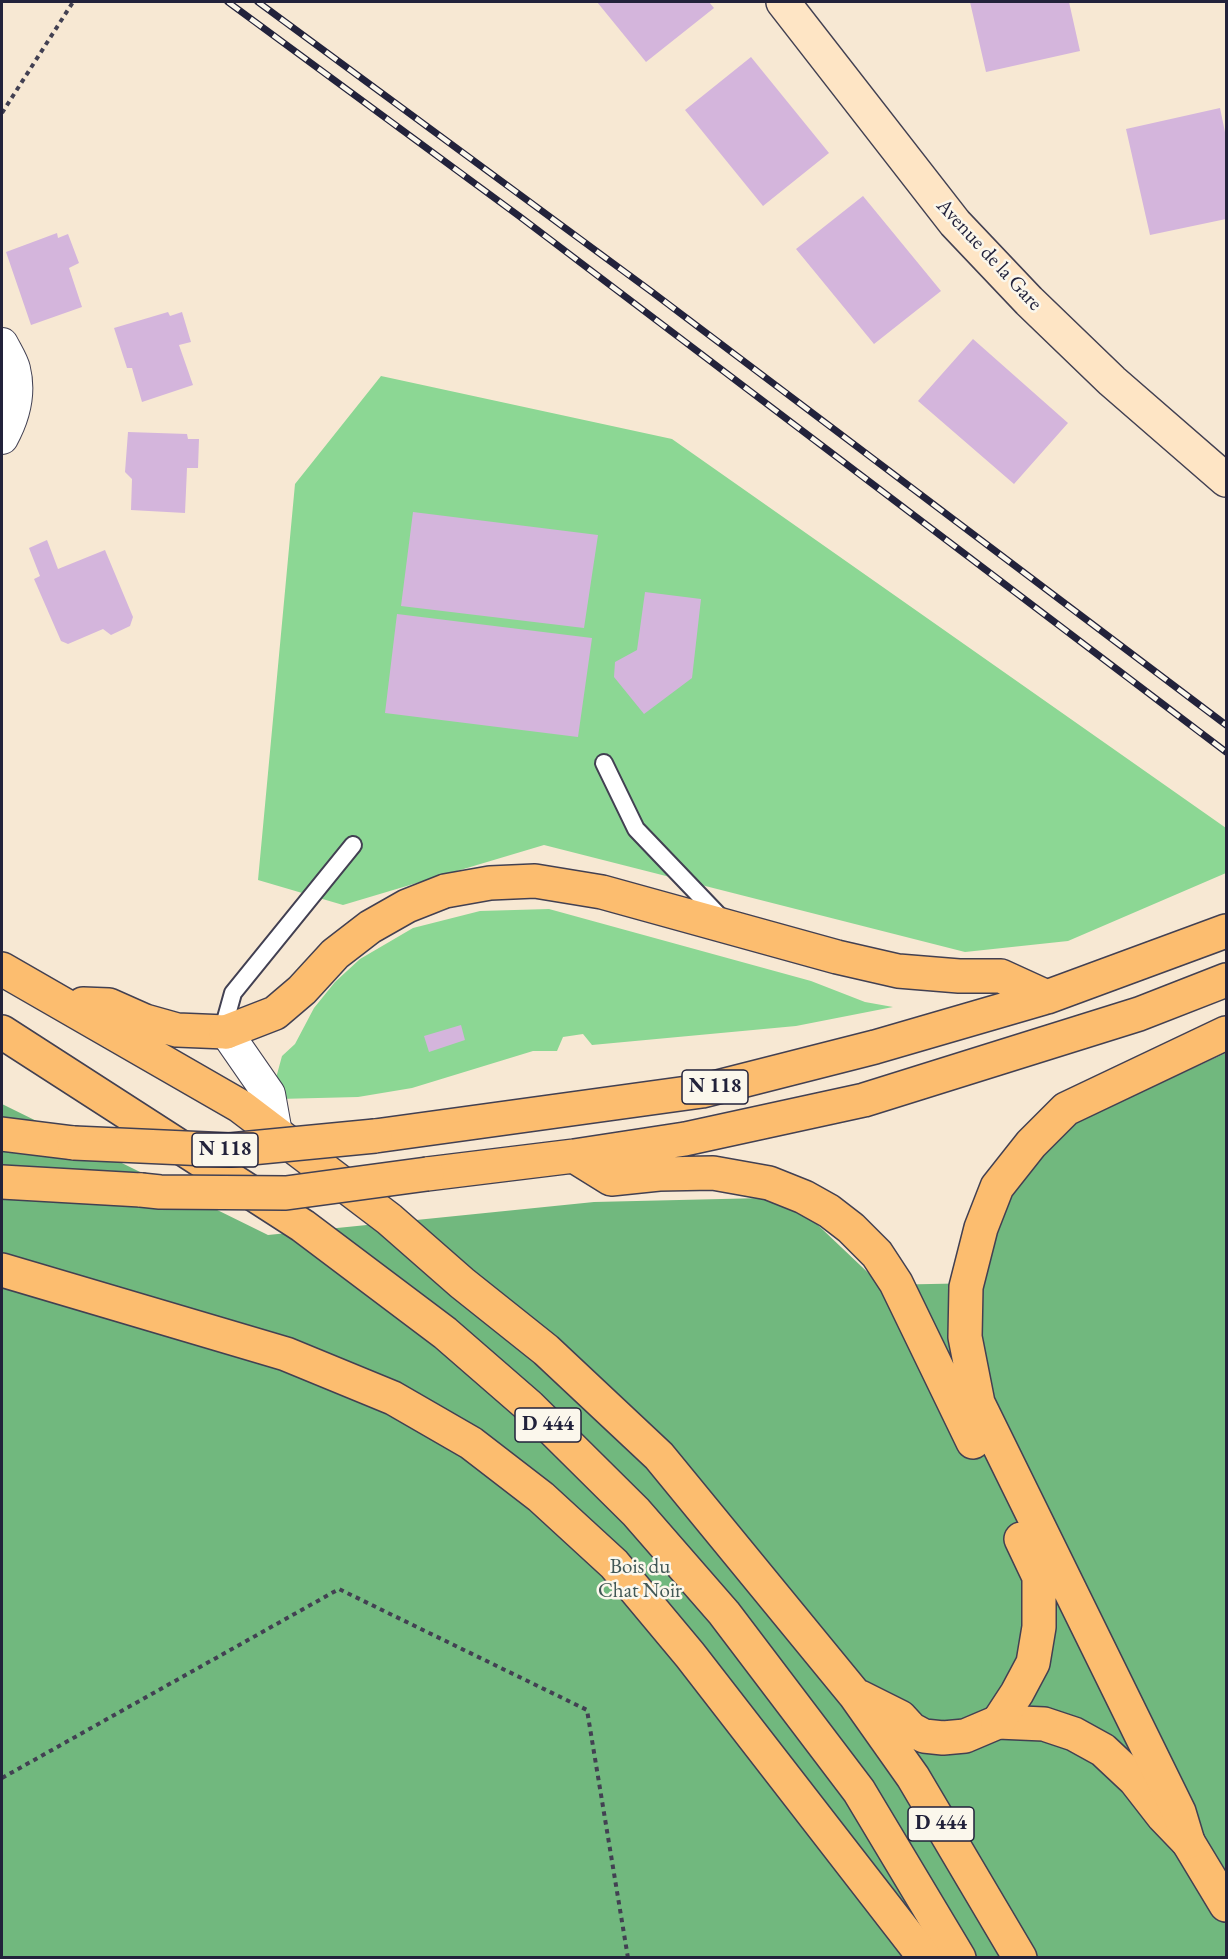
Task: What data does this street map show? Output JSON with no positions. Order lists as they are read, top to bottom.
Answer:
{
  "streets": {
    "main road": ["N 118", "D 444"],
    "street": ["Avenue de la Gare"]
  },
  "parks": ["Bois du Chat Noir"]
}
